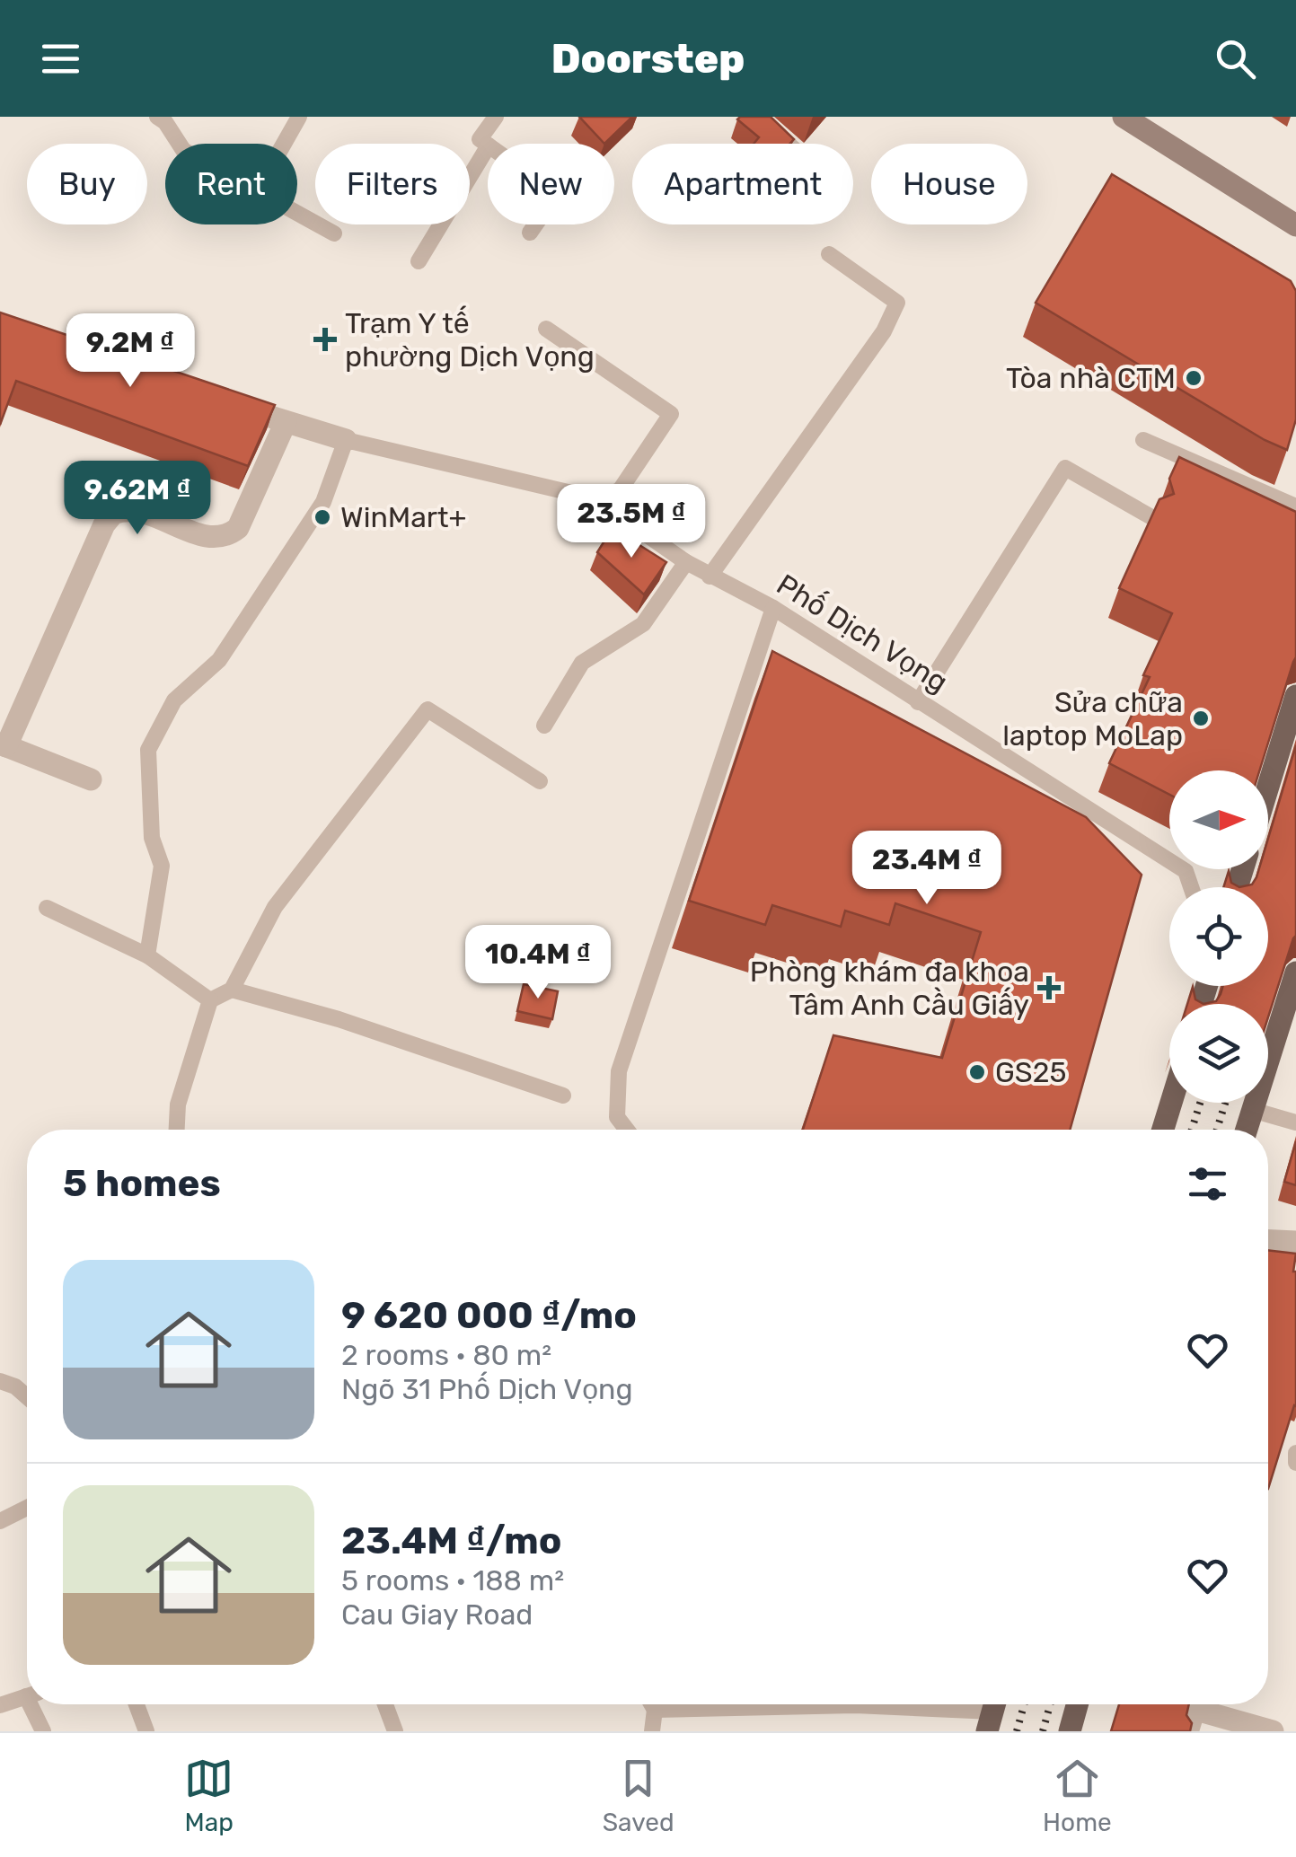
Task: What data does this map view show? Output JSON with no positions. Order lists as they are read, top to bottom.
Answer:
{
  "streets": {
    "street": ["Phố Dịch Vọng"]
  },
  "places": {
    "health": ["Trạm Y tế phường Dịch Vọng", "Phòng khám đa khoa Tâm Anh Cầu Giấy"],
    "other": [
      "Tòa nhà CTM",
      "WinMart+",
      "Sửa chữa laptop MoLap",
      "GS25"
    ]
  },
  "north": "right",
  "page": {
    "header": "Doorstep",
    "chip": [
      "Buy",
      "Rent",
      "Filters",
      "New",
      "Apartment",
      "House"
    ],
    "price": [
      "9.2M ₫",
      "9.62M ₫",
      "23.5M ₫",
      "23.4M ₫",
      "10.4M ₫"
    ],
    "heading": "5 homes",
    "list": [
      {
        "name": "9 620 000 ₫/mo",
        "note": "2 rooms · 80 m² · Ngõ 31 Phố Dịch Vọng"
      },
      {
        "name": "23.4M ₫/mo",
        "note": "5 rooms · 188 m² · Cau Giay Road"
      }
    ],
    "tabs": ["Map", "Saved", "Home"]
  }
}
